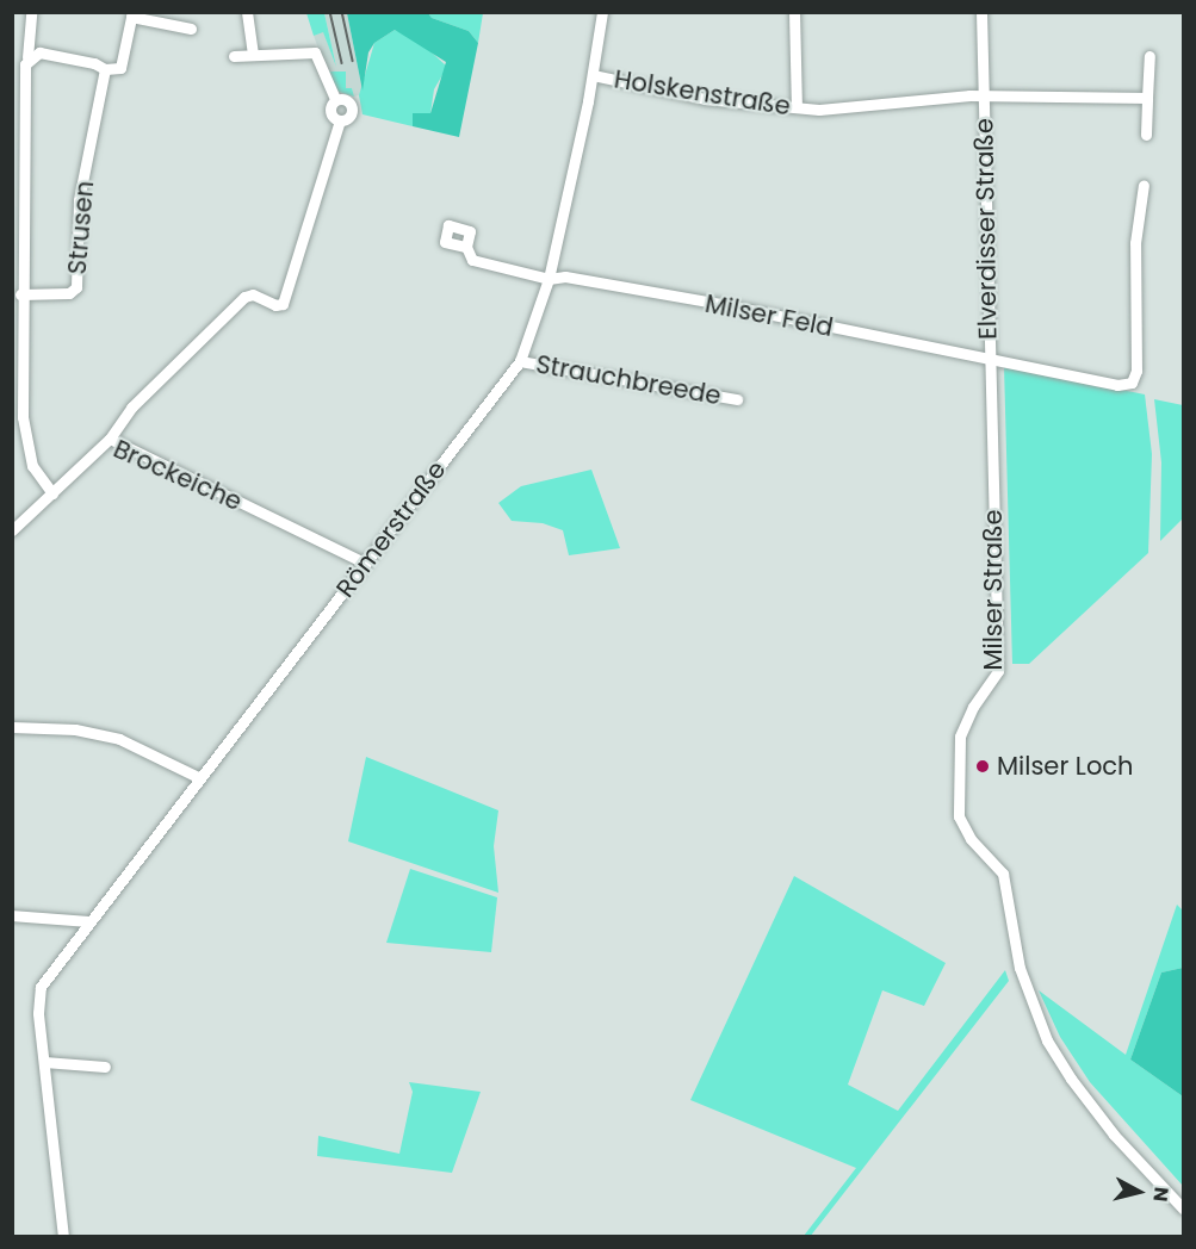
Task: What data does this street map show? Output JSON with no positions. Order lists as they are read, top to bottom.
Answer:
{
  "streets": {
    "street": [
      "Holskenstraße",
      "Strusen",
      "Elverdisser Straße",
      "Milser Feld",
      "Strauchbreede",
      "Brockeiche",
      "Römerstraße",
      "Milser Straße"
    ]
  },
  "crossings": [
    ["Holskenstraße", "Elverdisser Straße"],
    ["Holskenstraße", "Römerstraße"],
    ["Elverdisser Straße", "Milser Feld"],
    ["Elverdisser Straße", "Milser Straße"],
    ["Milser Feld", "Römerstraße"],
    ["Milser Feld", "Milser Straße"],
    ["Strauchbreede", "Römerstraße"],
    ["Brockeiche", "Römerstraße"]
  ],
  "places": ["Milser Loch"],
  "north": "right"
}
